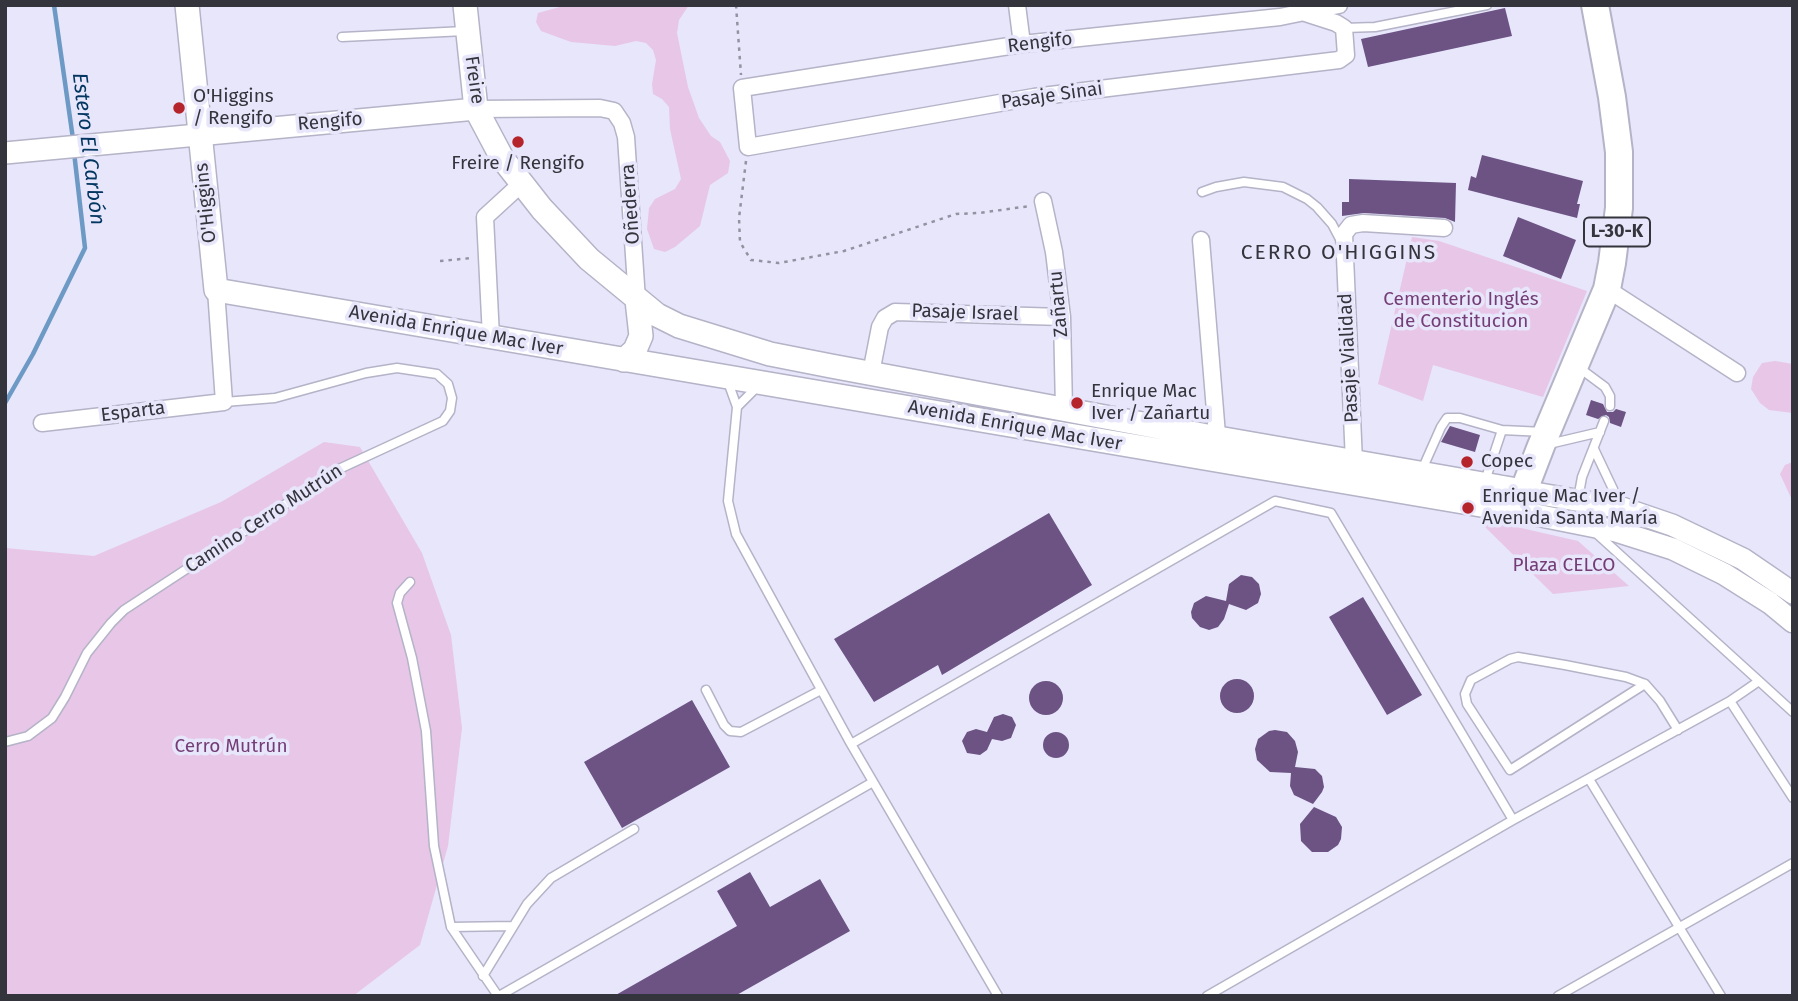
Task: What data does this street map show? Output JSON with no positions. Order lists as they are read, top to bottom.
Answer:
{
  "streets": {
    "main road": [
      "Freire",
      "O'Higgins",
      "L-30-K",
      "Avenida Enrique Mac Iver"
    ],
    "street": [
      "Rengifo",
      "Pasaje Sinai",
      "Oñederra",
      "Zañartu",
      "Pasaje Israel",
      "Pasaje Vialidad",
      "Esparta"
    ],
    "lane": ["Camino Cerro Mutrún"]
  },
  "crossings": [
    ["Rengifo", "Freire"],
    ["Rengifo", "O'Higgins"],
    ["Rengifo", "Oñederra"],
    ["Freire", "Oñederra"],
    ["Freire", "Avenida Enrique Mac Iver"],
    ["O'Higgins", "Avenida Enrique Mac Iver"],
    ["O'Higgins", "Esparta"],
    ["O'Higgins", "Camino Cerro Mutrún"],
    ["Oñederra", "Avenida Enrique Mac Iver"],
    ["L-30-K", "Avenida Enrique Mac Iver"],
    ["Zañartu", "Pasaje Israel"],
    ["Zañartu", "Avenida Enrique Mac Iver"],
    ["Pasaje Israel", "Avenida Enrique Mac Iver"],
    ["Avenida Enrique Mac Iver", "Pasaje Vialidad"],
    ["Esparta", "Camino Cerro Mutrún"]
  ],
  "districts": ["CERRO O'HIGGINS"],
  "water": ["Estero El Carbón"],
  "parks": ["Cementerio Inglés de Constitucion", "Plaza CELCO", "Cerro Mutrún"],
  "places": [
    "O'Higgins / Rengifo",
    "Freire / Rengifo",
    "Enrique Mac Iver / Zañartu",
    "Copec",
    "Enrique Mac Iver / Avenida Santa María"
  ]
}
